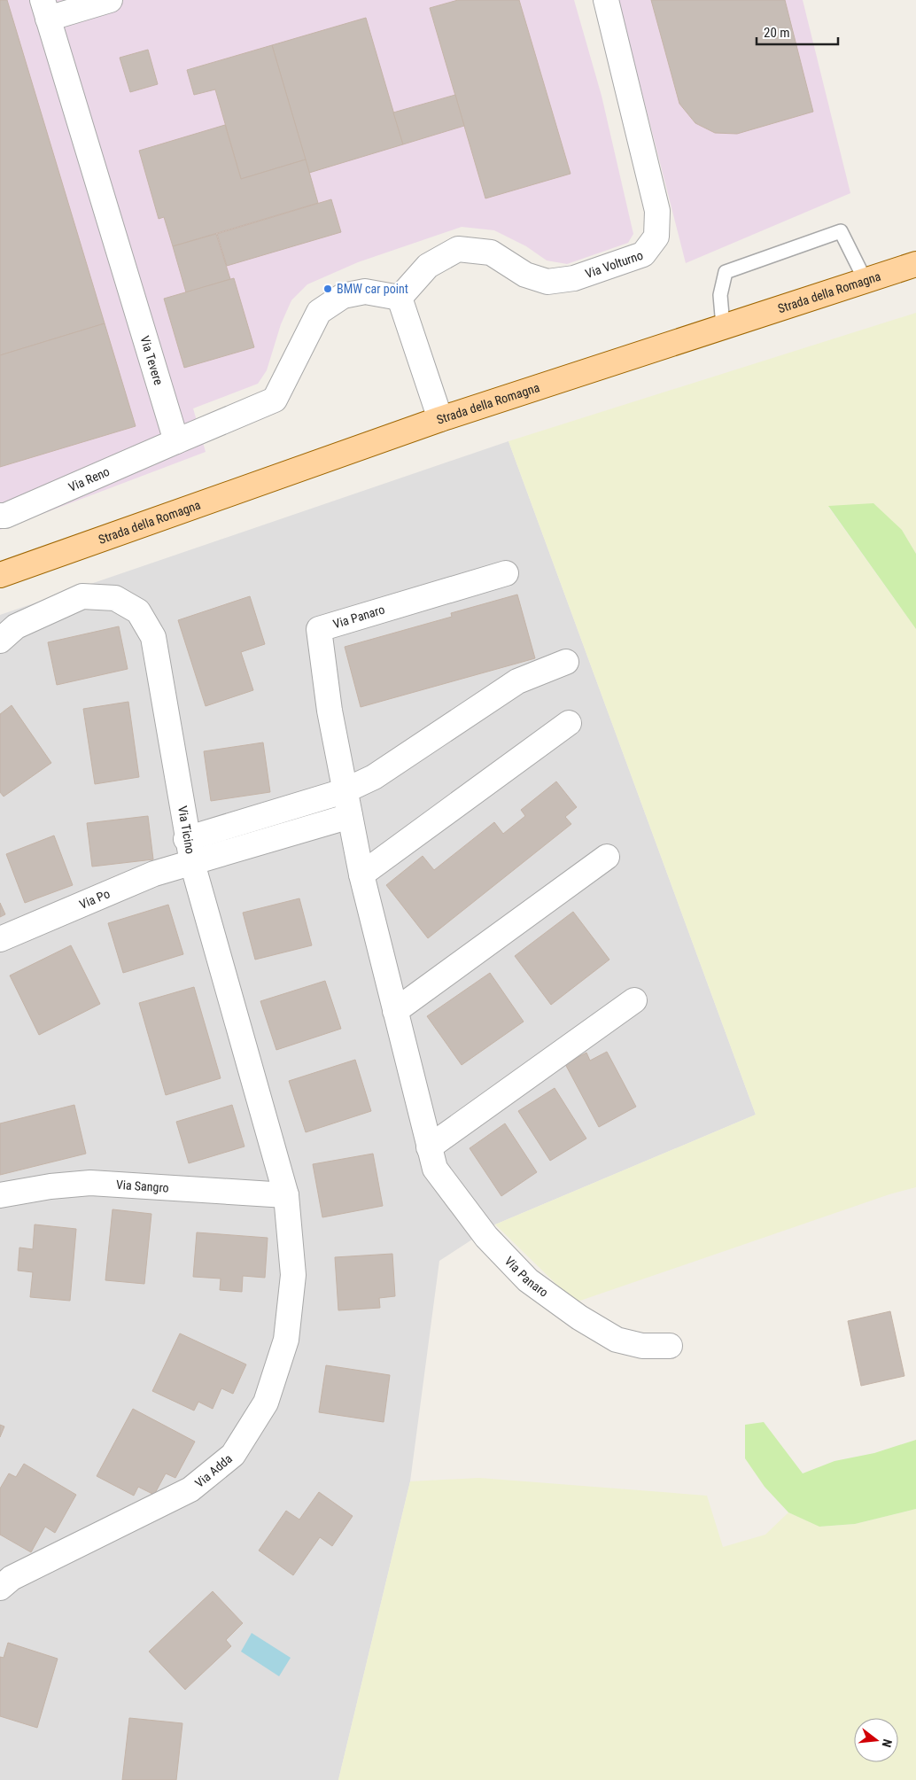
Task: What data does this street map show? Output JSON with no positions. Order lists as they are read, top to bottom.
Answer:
{
  "streets": {
    "main road": ["Strada della Romagna"],
    "street": [
      "Via Volturno",
      "Via Tevere",
      "Via Reno",
      "Via Panaro",
      "Via Ticino",
      "Via Po",
      "Via Sangro",
      "Via Adda"
    ]
  },
  "crossings": [
    ["Via Tevere", "Via Reno"],
    ["Via Ticino", "Via Po"],
    ["Via Ticino", "Via Sangro"],
    ["Via Ticino", "Via Adda"],
    ["Via Sangro", "Via Adda"]
  ],
  "places": ["BMW car point"],
  "scale_bar": "20 m",
  "north": "right"
}
